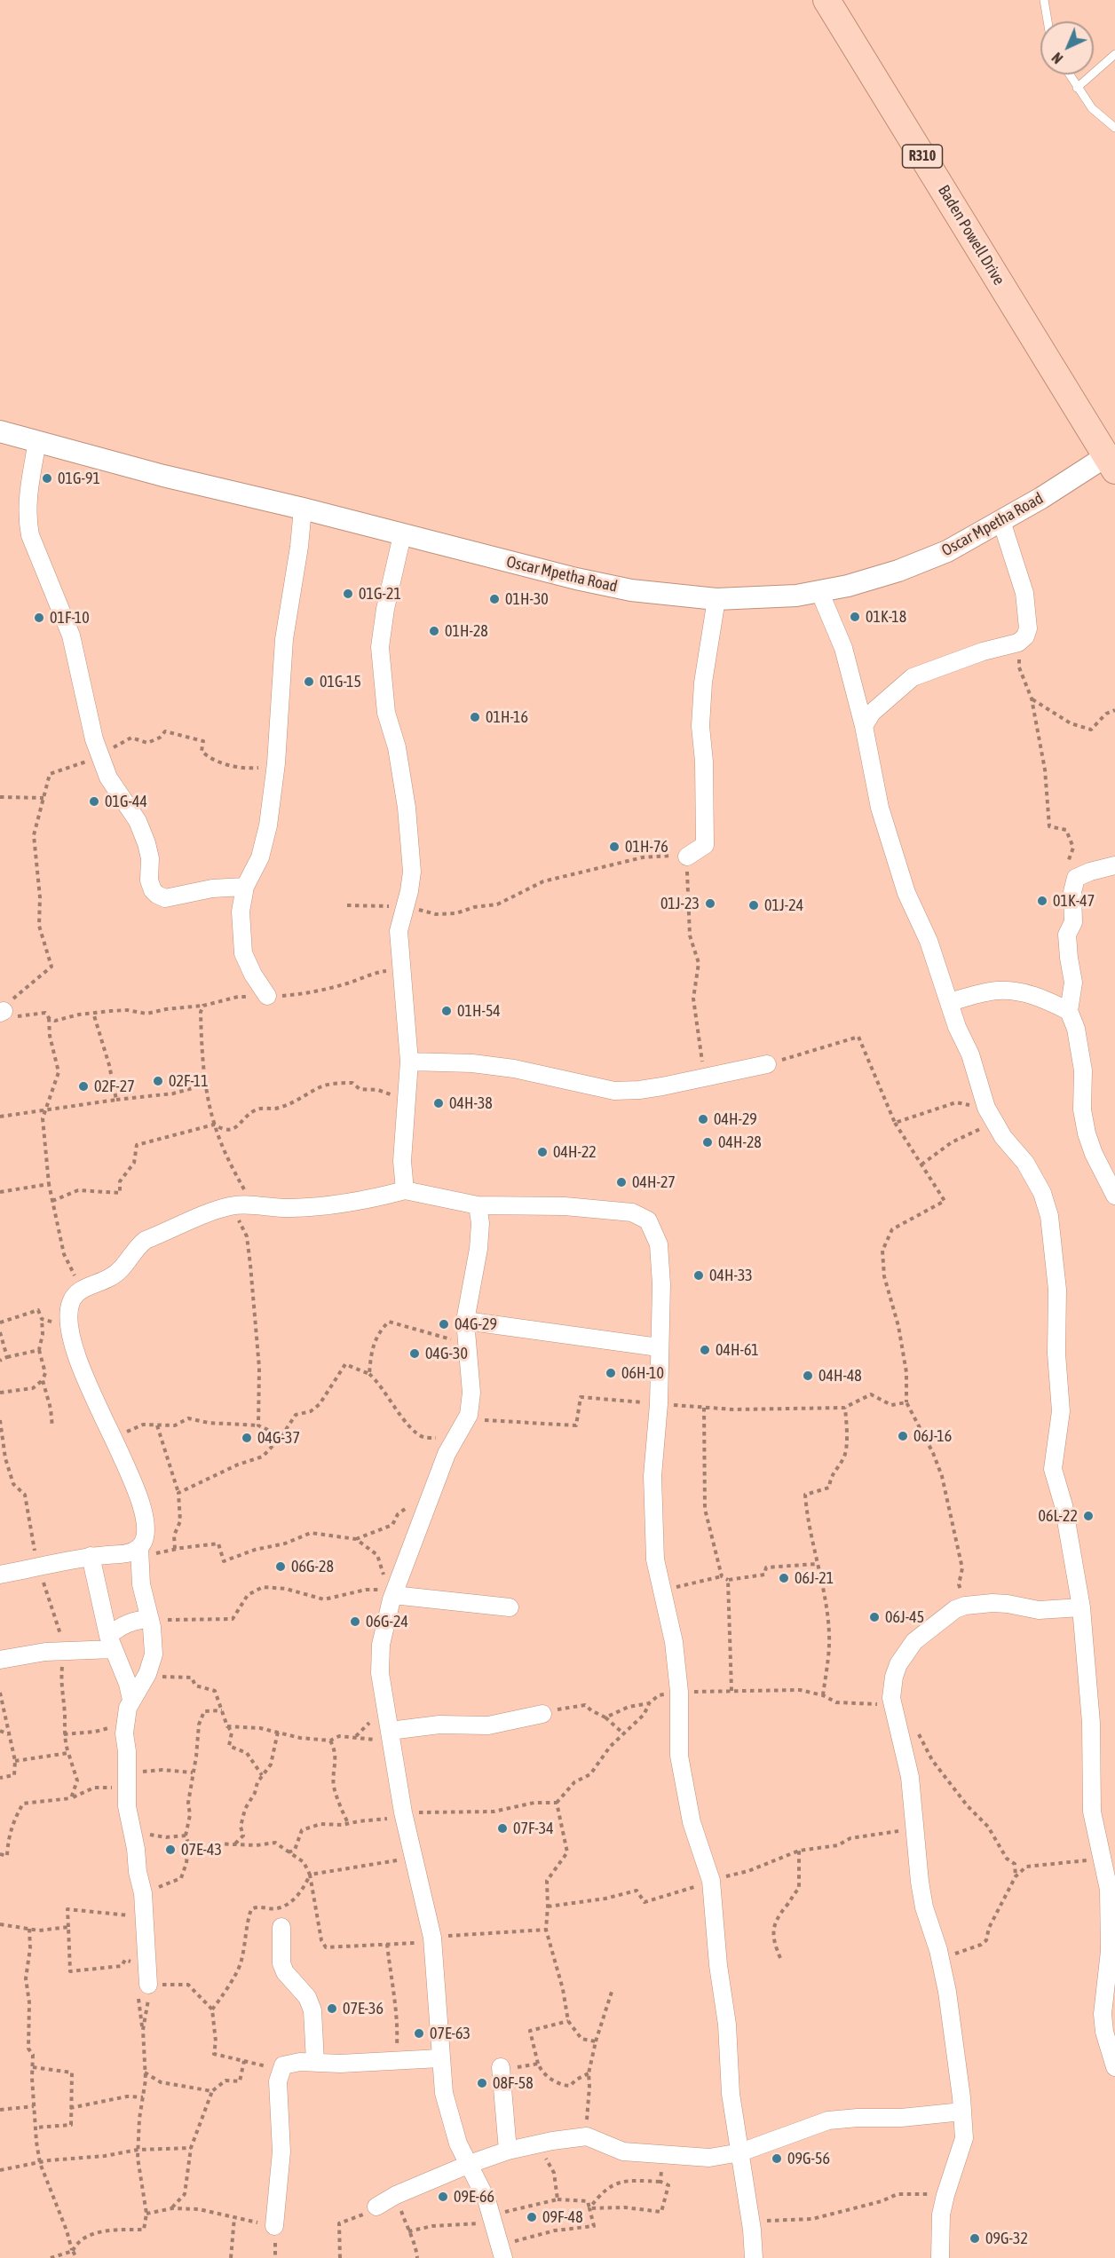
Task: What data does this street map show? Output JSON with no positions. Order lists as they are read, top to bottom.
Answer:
{
  "streets": {
    "main road": ["R310", "Baden Powell Drive"],
    "street": ["Oscar Mpetha Road"]
  },
  "crossings": [
    ["Baden Powell Drive", "Oscar Mpetha Road"]
  ],
  "places": [
    "01G-91",
    "01G-21",
    "01H-30",
    "01K-18",
    "01F-10",
    "01H-28",
    "01G-15",
    "01H-16",
    "01G-44",
    "01H-76",
    "01K-47",
    "01J-23",
    "01J-24",
    "01H-54",
    "02F-11",
    "02F-27",
    "04H-38",
    "04H-29",
    "04H-28",
    "04H-22",
    "04H-27",
    "04H-33",
    "04G-29",
    "04H-61",
    "04G-30",
    "06H-10",
    "04H-48",
    "06J-16",
    "04G-37",
    "06L-22",
    "06G-28",
    "06J-21",
    "06J-45",
    "06G-24",
    "07F-34",
    "07E-43",
    "07E-36",
    "07E-63",
    "08F-58",
    "09G-56",
    "09E-66",
    "09F-48",
    "09G-32"
  ],
  "north": "bottom left"
}
